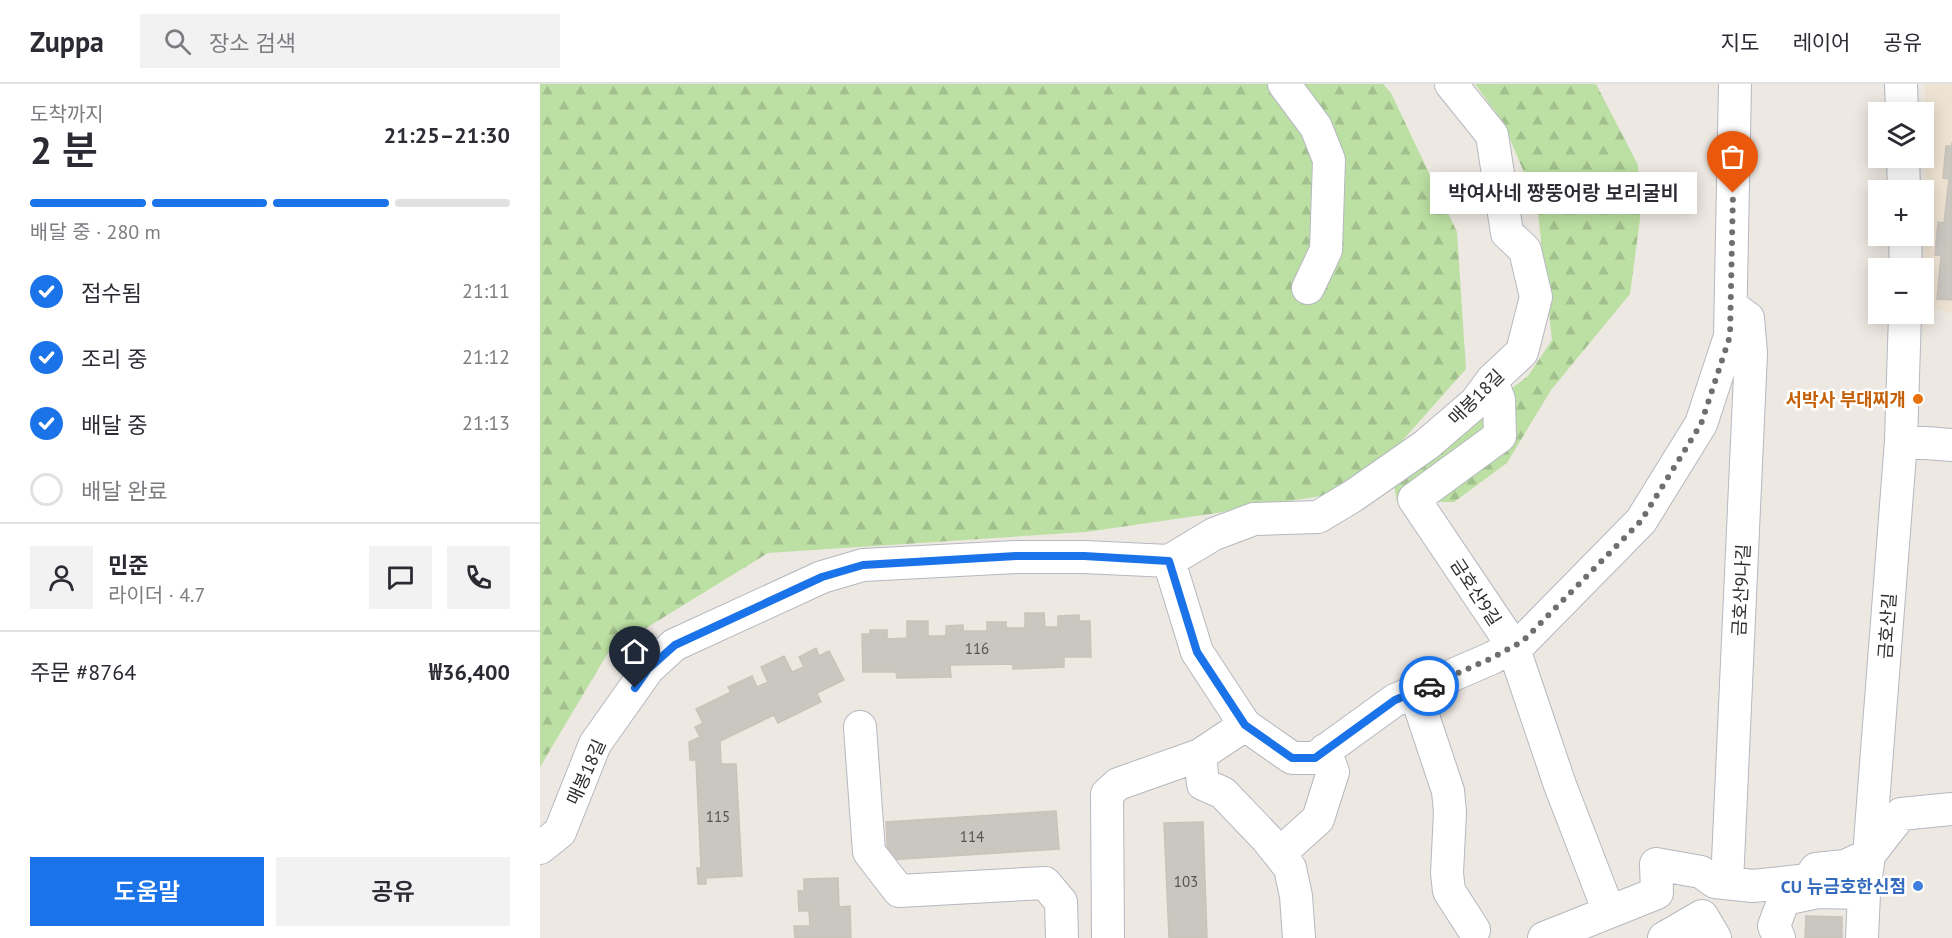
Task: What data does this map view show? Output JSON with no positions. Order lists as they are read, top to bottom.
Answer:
{
  "streets": {
    "street": [
      "매봉18길",
      "금호산9나길",
      "금호산9길",
      "금호산길"
    ]
  },
  "crossings": [
    ["매봉18길", "금호산9길"]
  ],
  "places": ["박여사네 짱뚱어랑 보리굴비", "서박사 부대찌개", "CU 뉴금호한신점"],
  "house_numbers": [
    "116",
    "115",
    "114",
    "103"
  ],
  "page": {
    "header": "Zuppa",
    "search": "장소 검색",
    "nav": ["지도", "레이어", "공유"],
    "heading": ["2 분", "도착까지", "21:25–21:30"],
    "panel": [
      "민준",
      "라이더 · 4.7",
      "주문 #8764",
      "₩36,400"
    ],
    "map_buttons": ["+", "−"],
    "bubble": "박여사네 짱뚱어랑 보리굴비",
    "bar": "배달 중 · 280 m",
    "list": [
      ["접수됨", "21:11"],
      ["조리 중", "21:12"],
      ["배달 중", "21:13"],
      "배달 완료"
    ],
    "buttons": ["도움말", "공유"]
  }
}
